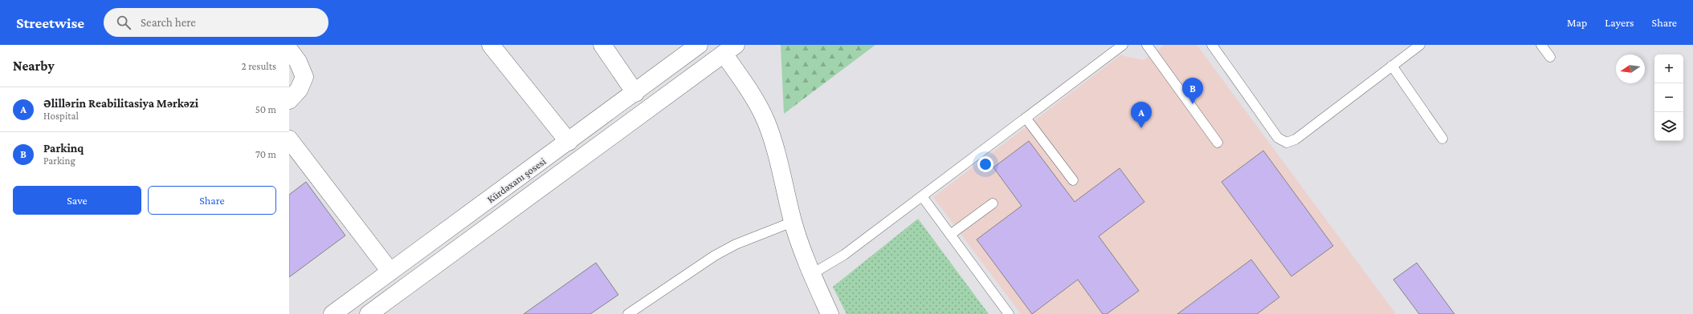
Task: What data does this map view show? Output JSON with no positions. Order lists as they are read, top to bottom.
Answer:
{
  "streets": {
    "main road": ["Kürdəxanı şosesi"]
  },
  "north": "left",
  "page": {
    "header": "Streetwise",
    "search": "Search here",
    "nav": ["Map", "Layers", "Share"],
    "heading": ["Nearby", "2 results"],
    "map_buttons": ["+", "−"],
    "pins": ["B", "A"],
    "list": [
      {
        "mark": "A",
        "name": "Əlillərin Reabilitasiya Mərkəzi",
        "note": "Hospital",
        "value": "50 m"
      },
      {
        "mark": "B",
        "name": "Parkinq",
        "note": "Parking",
        "value": "70 m"
      }
    ],
    "buttons": ["Save", "Share"]
  }
}
